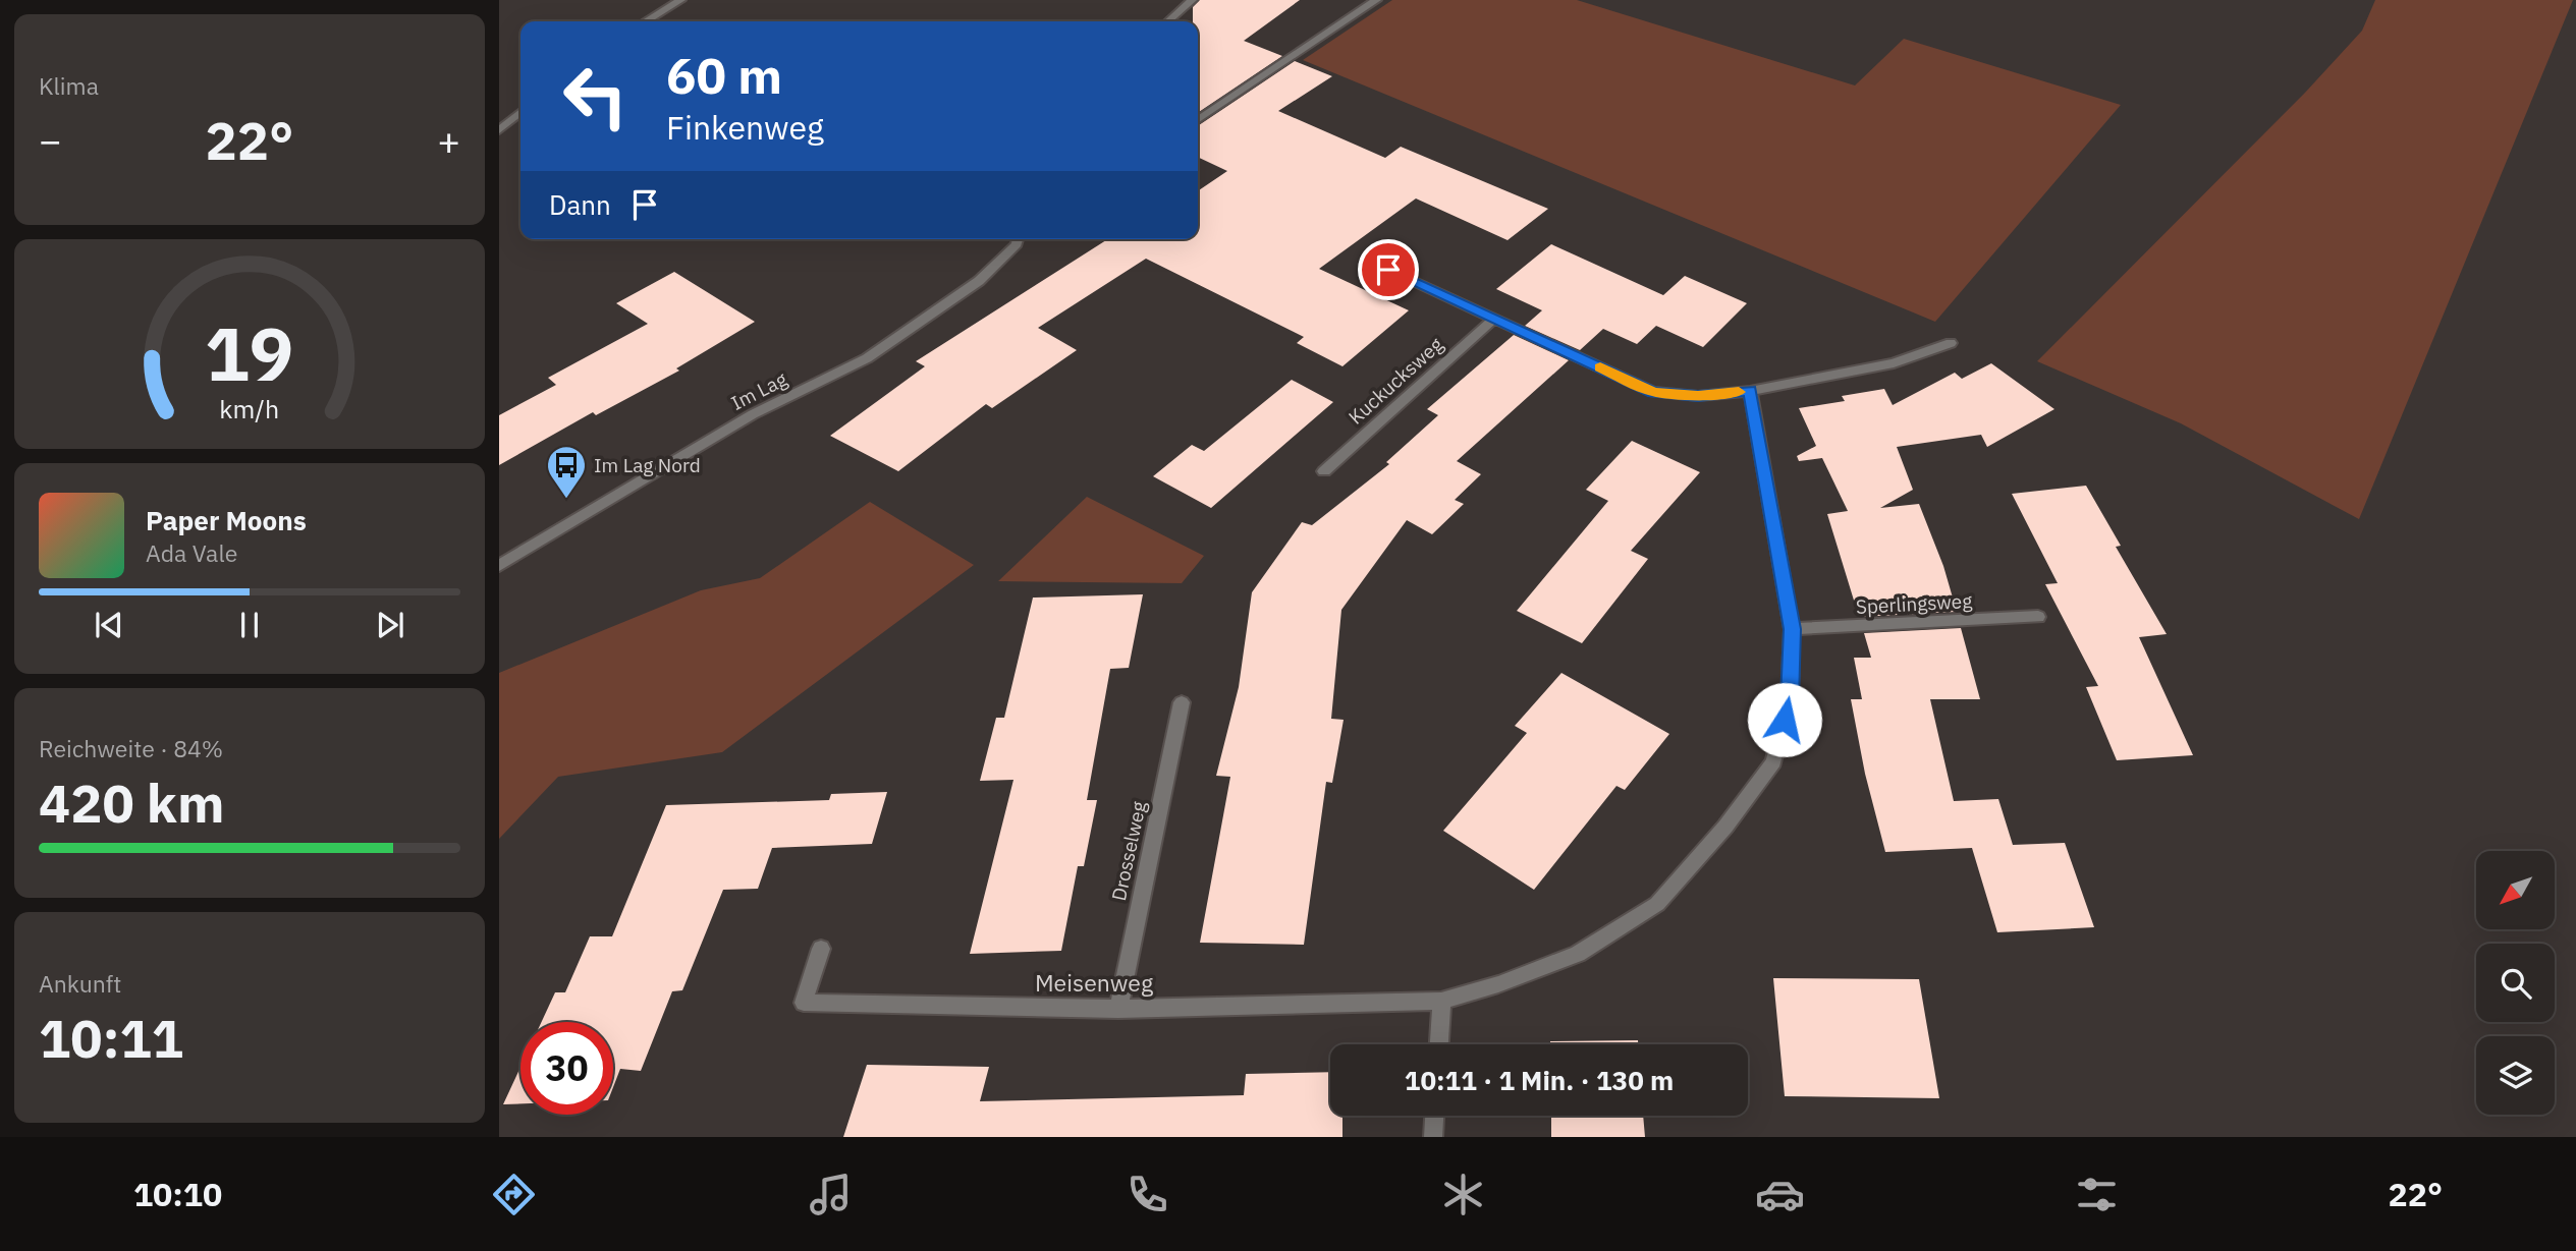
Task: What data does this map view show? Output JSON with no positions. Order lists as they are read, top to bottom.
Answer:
{
  "streets": {
    "street": [
      "Kuckucksweg",
      "Im Lag",
      "Sperlingsweg",
      "Drosselweg",
      "Meisenweg"
    ]
  },
  "crossings": [
    ["Sperlingsweg", "Meisenweg"],
    ["Drosselweg", "Meisenweg"]
  ],
  "places": {
    "bus stop": ["Im Lag Nord"]
  },
  "north": "bottom left",
  "page": {
    "tile": [
      "Klima",
      ["Reichweite · 84%", "420 km"],
      ["Ankunft", "10:11"]
    ],
    "turn": ["60 m", "Finkenweg"],
    "heat": ["−", "22°", "+"],
    "then": "Dann",
    "song": ["Paper Moons", "Ada Vale"],
    "limit": "30",
    "trip": "10:11 · 1 Min. · 130 m",
    "tabs": ["10:10", "22°"],
    "gauge": ["19", "km/h"]
  }
}
